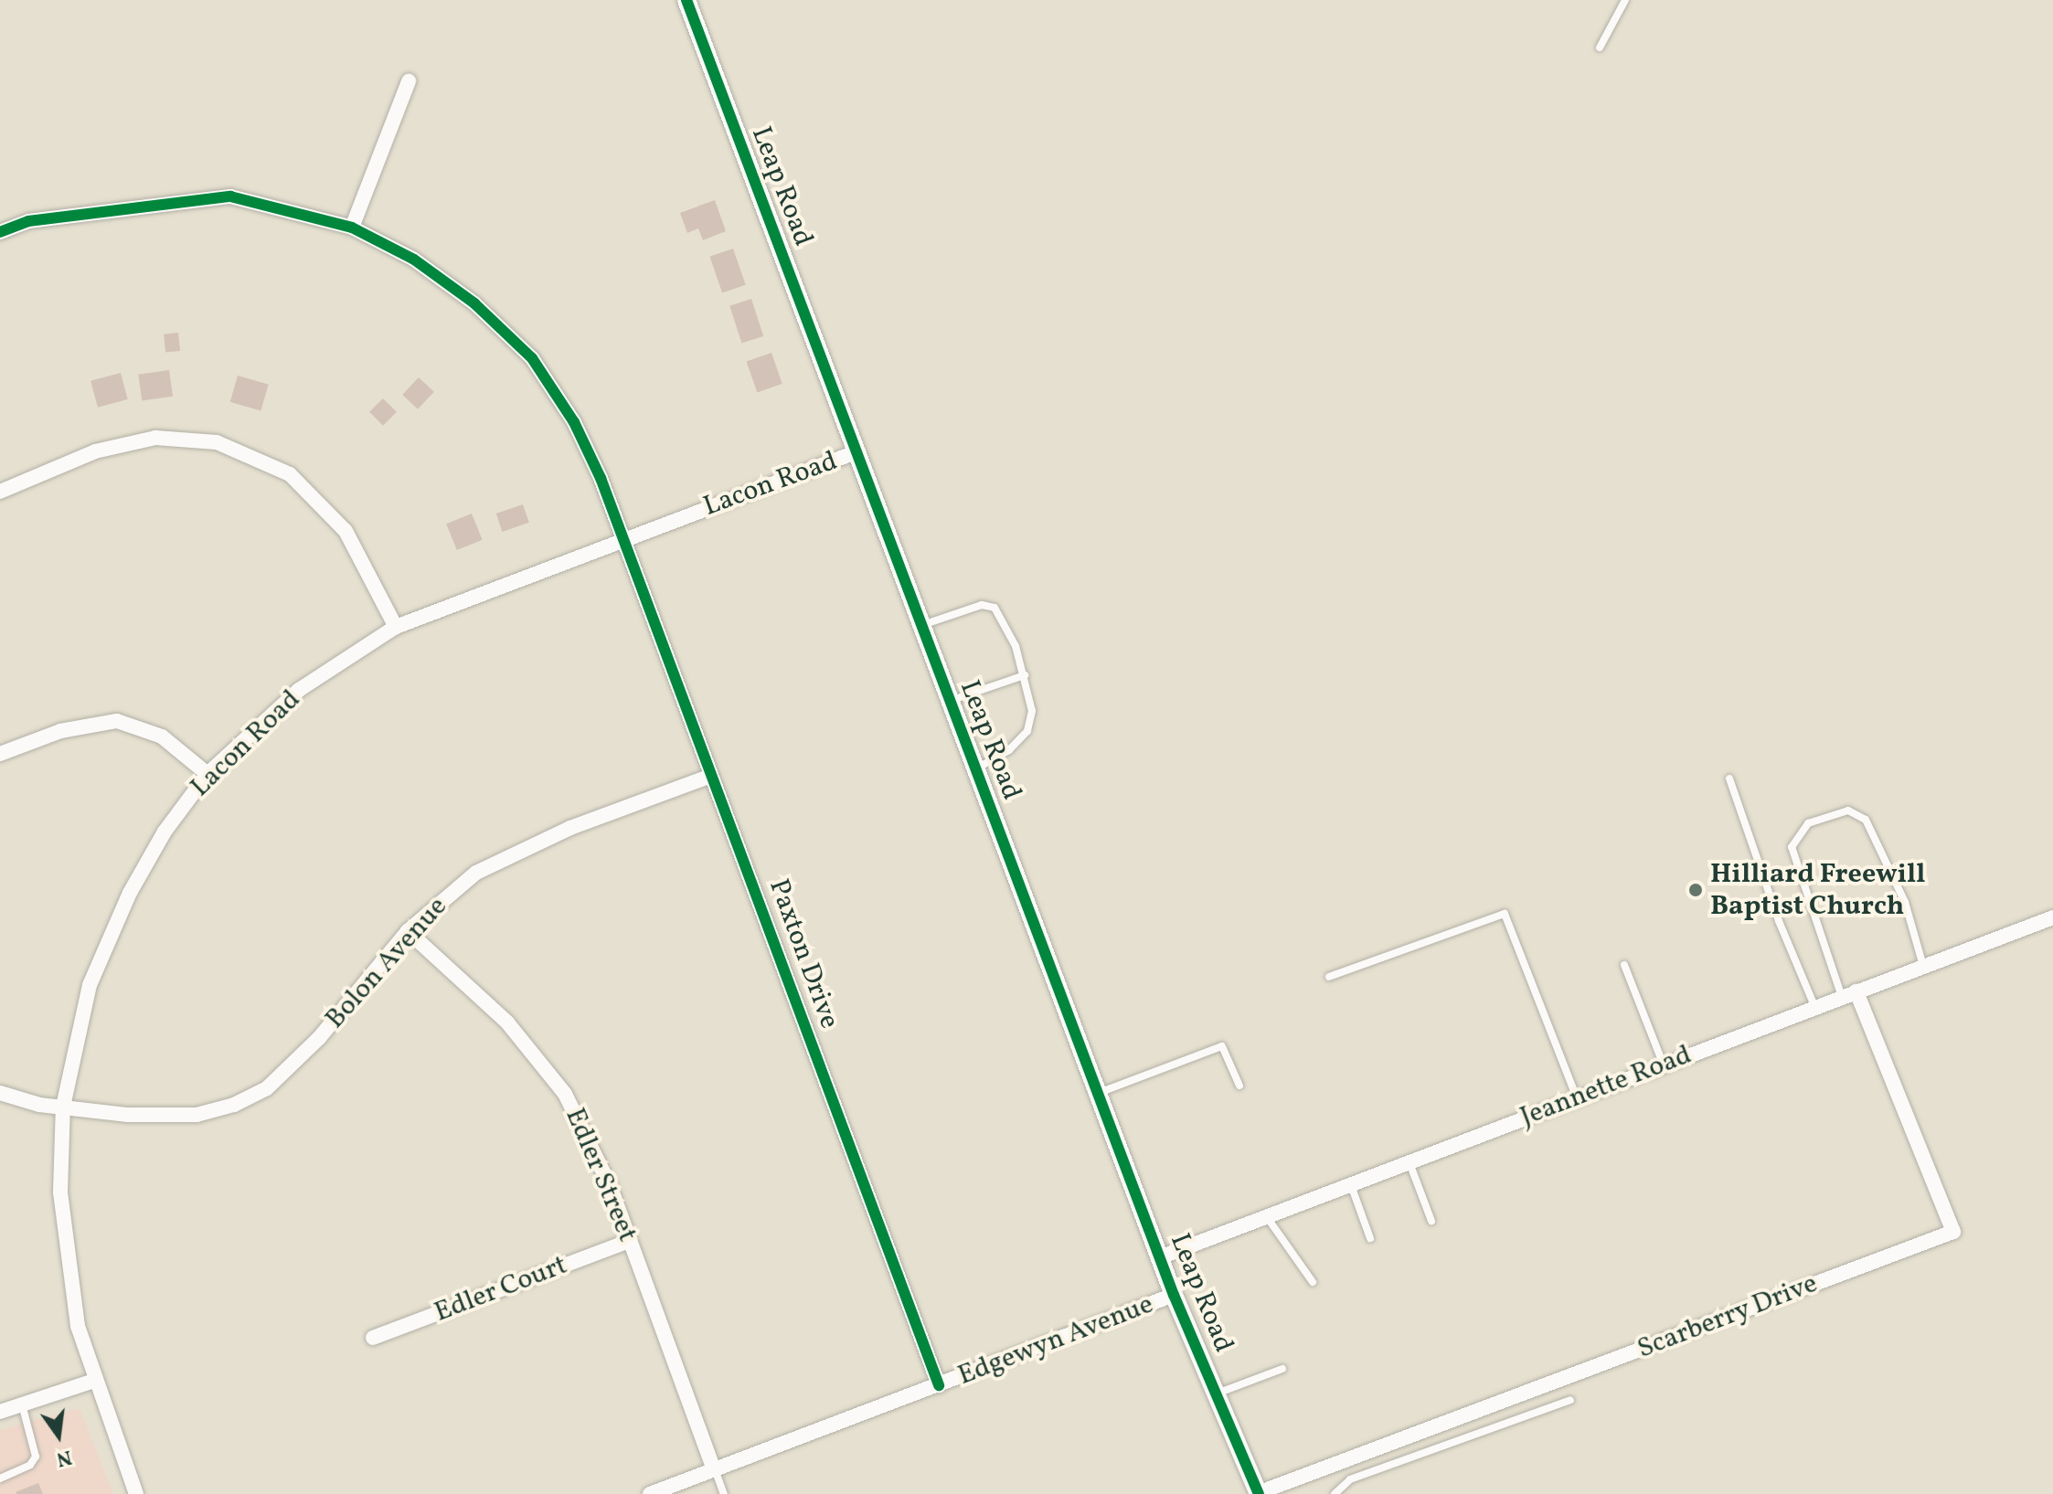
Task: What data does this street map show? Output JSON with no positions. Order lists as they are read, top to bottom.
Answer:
{
  "streets": {
    "street": [
      "Leap Road",
      "Lacon Road",
      "Paxton Drive",
      "Bolon Avenue",
      "Jeannette Road",
      "Edler Street",
      "Edler Court",
      "Scarberry Drive",
      "Edgewyn Avenue"
    ]
  },
  "crossings": [
    ["Leap Road", "Lacon Road"],
    ["Leap Road", "Jeannette Road"],
    ["Leap Road", "Scarberry Drive"],
    ["Leap Road", "Edgewyn Avenue"],
    ["Lacon Road", "Paxton Drive"],
    ["Lacon Road", "Bolon Avenue"],
    ["Paxton Drive", "Bolon Avenue"],
    ["Paxton Drive", "Edgewyn Avenue"],
    ["Bolon Avenue", "Edler Street"],
    ["Jeannette Road", "Scarberry Drive"],
    ["Edler Street", "Edler Court"],
    ["Edler Street", "Edgewyn Avenue"]
  ],
  "places": ["Hilliard Freewill Baptist Church"],
  "north": "bottom"
}
